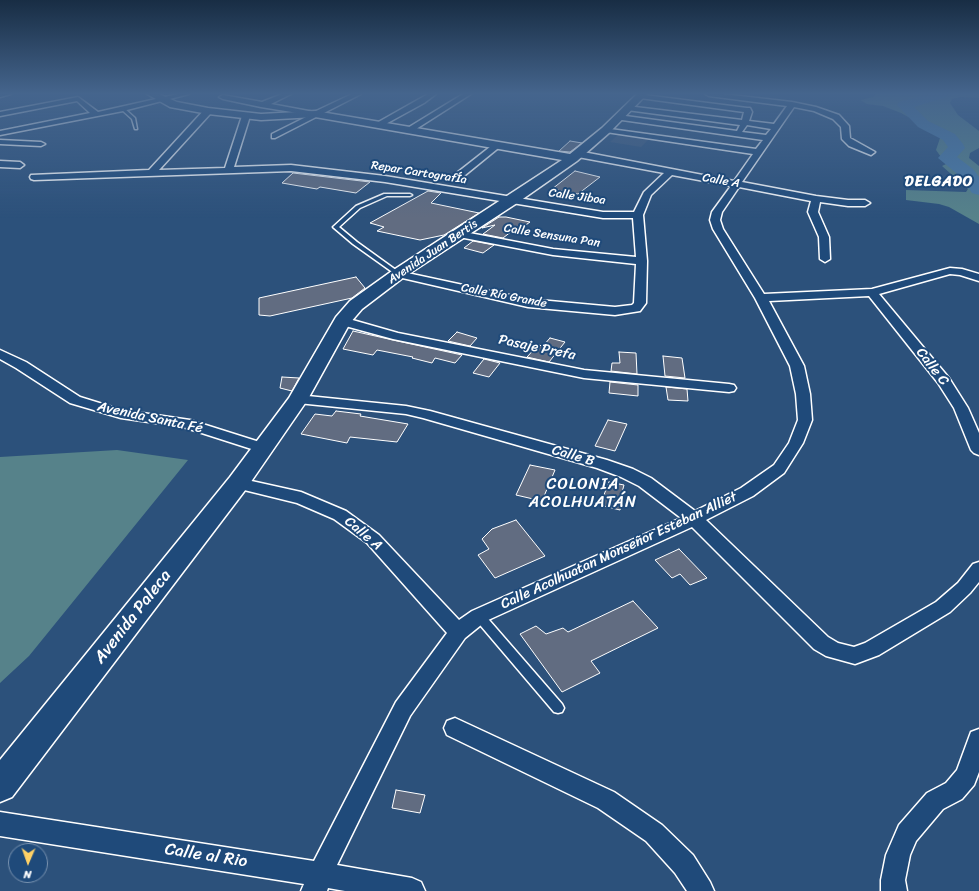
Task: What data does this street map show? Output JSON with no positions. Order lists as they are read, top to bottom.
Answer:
{
  "streets": {
    "main road": ["Avenida Juan Bertis", "Avenida Paleca"],
    "street": [
      "Repar CartografÍa",
      "Calle A",
      "Calle Jiboa",
      "Calle Sensuna Pan",
      "Calle Río Grande",
      "Pasaje Prefa",
      "Calle C",
      "Avenida Santa Fé",
      "Calle B",
      "Calle Acolhuatan Monseñor Esteban Alliet",
      "Calle al Rio"
    ]
  },
  "crossings": [
    ["Repar CartografÍa", "Calle Jiboa"],
    ["Repar CartografÍa", "Avenida Juan Bertis"],
    ["Calle A", "Avenida Juan Bertis"],
    ["Calle A", "Calle Acolhuatan Monseñor Esteban Alliet"],
    ["Calle A", "Avenida Paleca"],
    ["Calle Jiboa", "Avenida Juan Bertis"],
    ["Calle Sensuna Pan", "Avenida Juan Bertis"],
    ["Calle Sensuna Pan", "Calle Río Grande"],
    ["Avenida Juan Bertis", "Calle Río Grande"],
    ["Avenida Juan Bertis", "Pasaje Prefa"],
    ["Avenida Juan Bertis", "Avenida Santa Fé"],
    ["Avenida Juan Bertis", "Calle B"],
    ["Avenida Juan Bertis", "Avenida Paleca"],
    ["Avenida Santa Fé", "Avenida Paleca"],
    ["Calle B", "Calle Acolhuatan Monseñor Esteban Alliet"],
    ["Calle Acolhuatan Monseñor Esteban Alliet", "Calle al Rio"]
  ],
  "districts": ["DELGADO", "COLONIA ACOLHUATÁN"],
  "north": "bottom"
}
